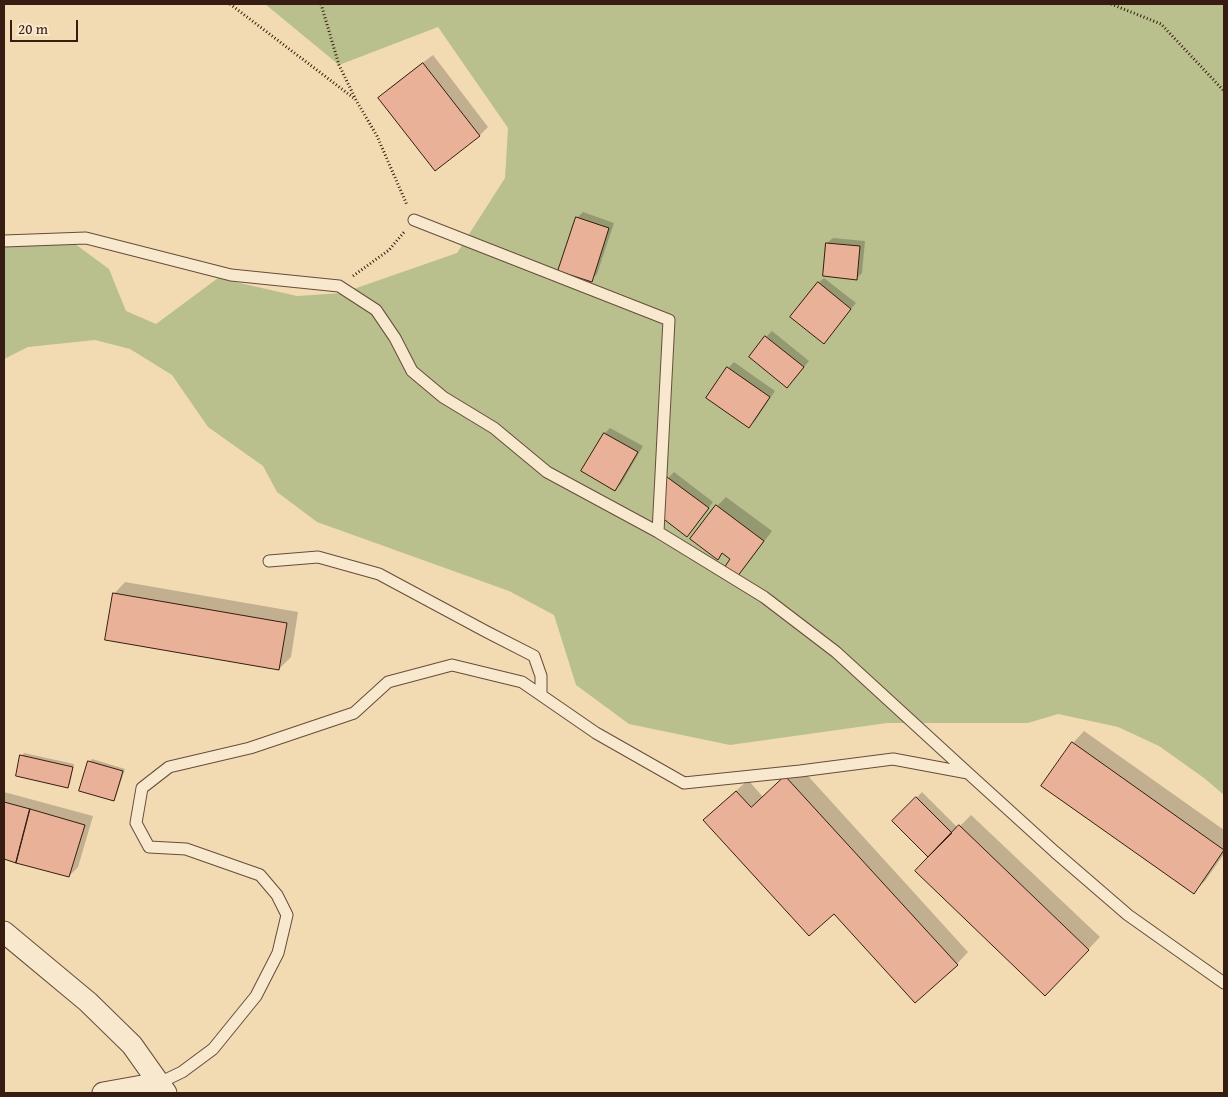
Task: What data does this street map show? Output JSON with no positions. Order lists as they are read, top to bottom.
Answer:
{
  "scale_bar": "20 m"
}
